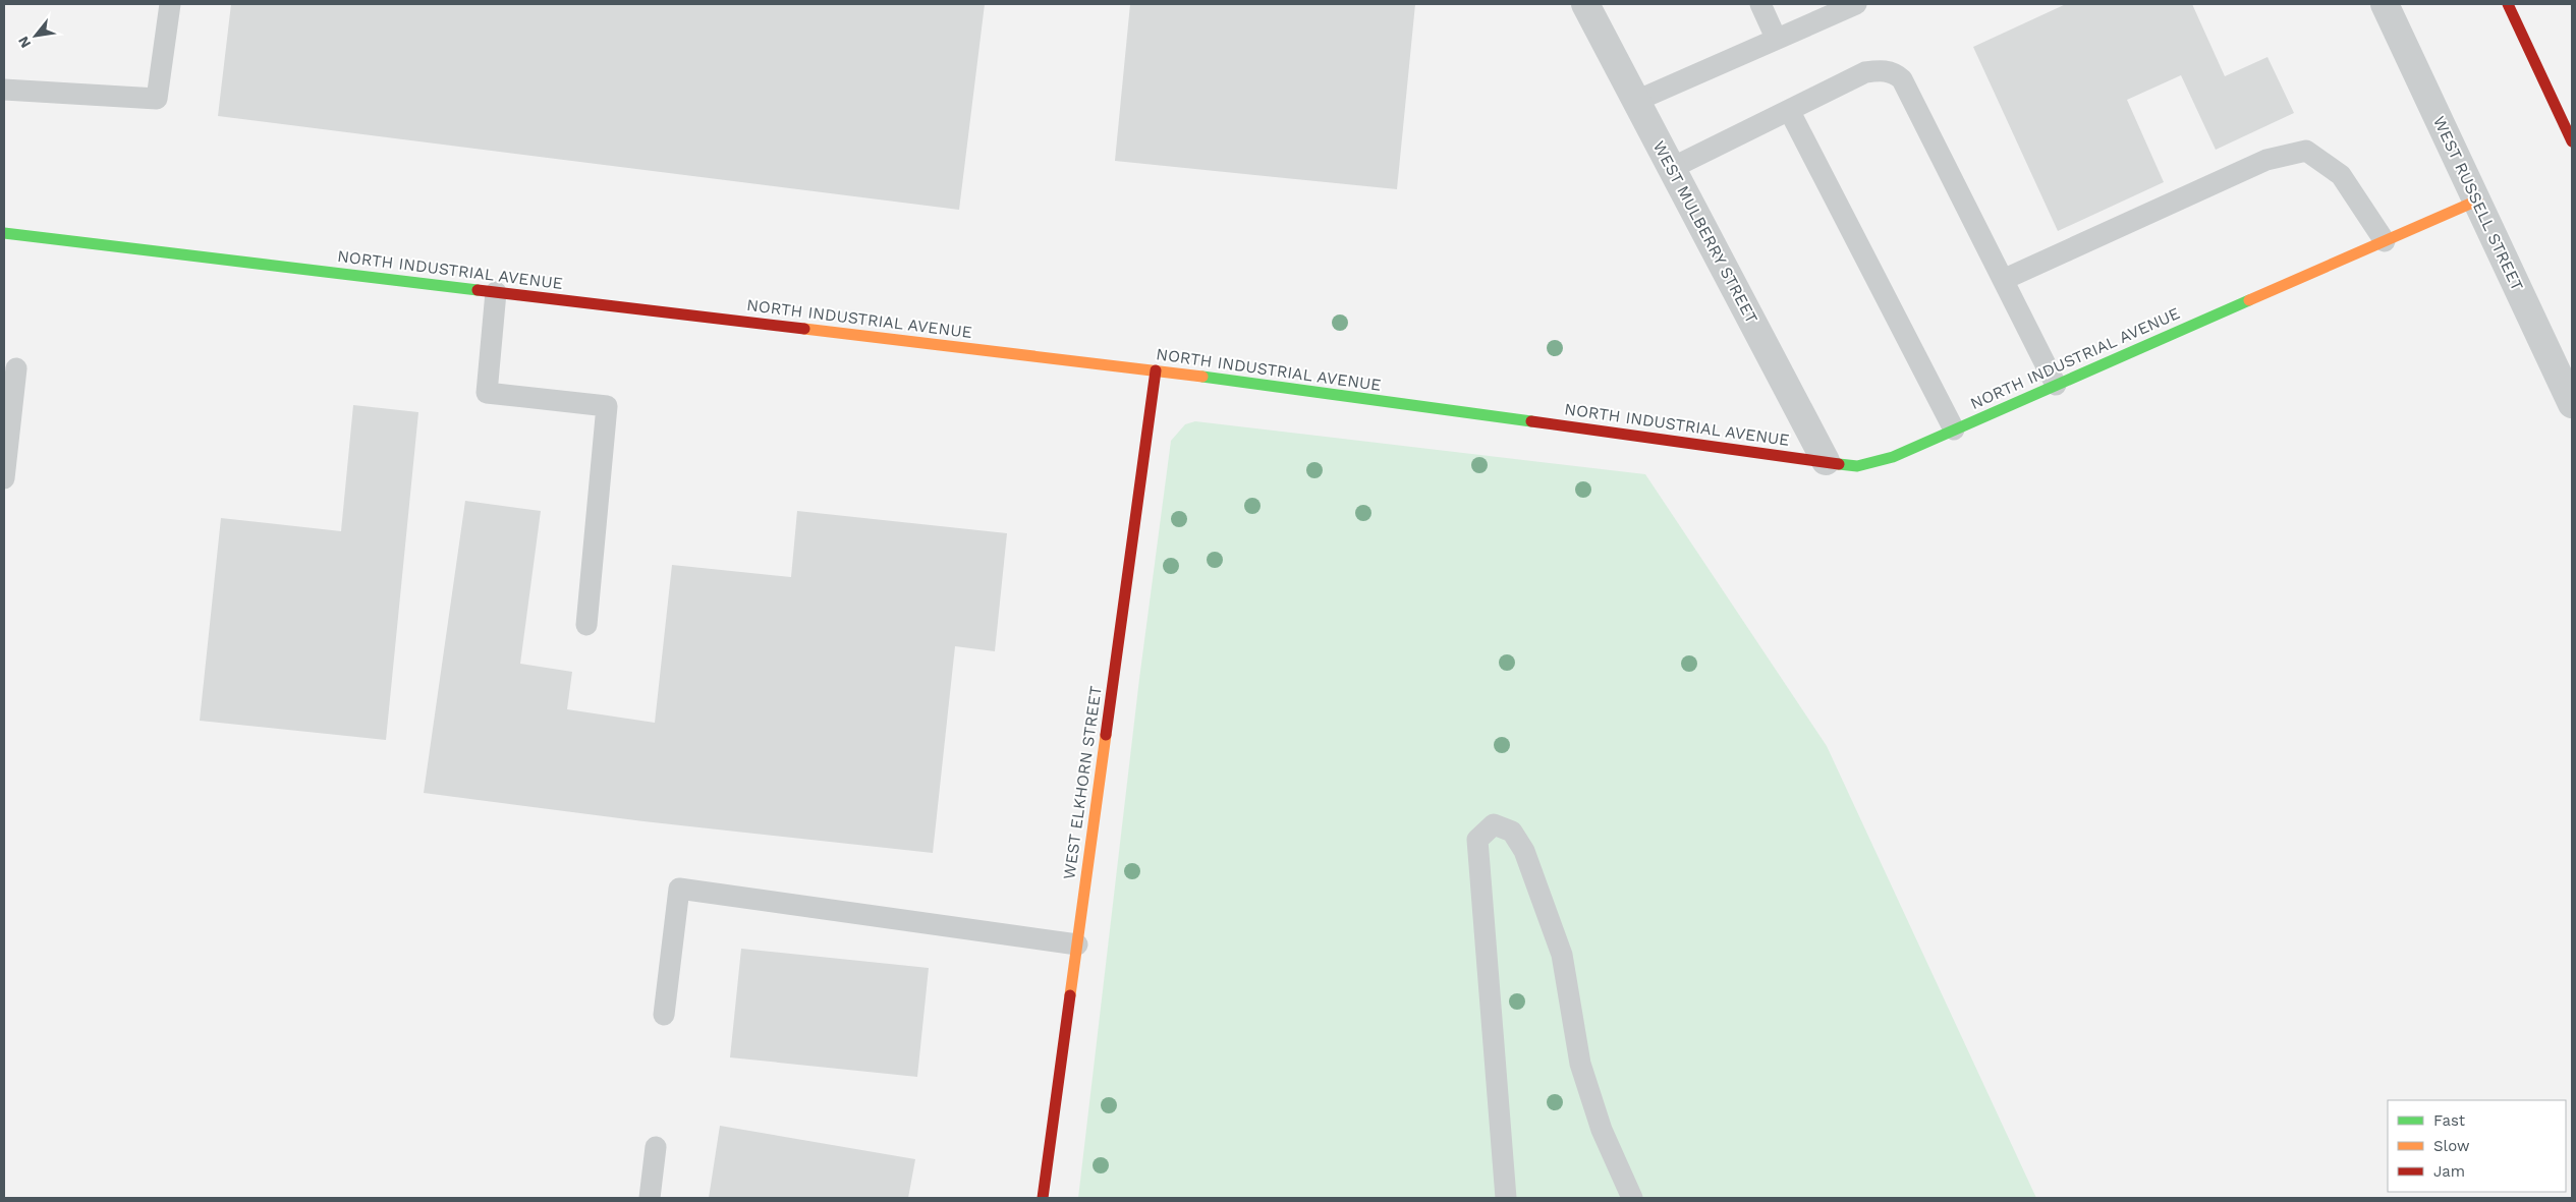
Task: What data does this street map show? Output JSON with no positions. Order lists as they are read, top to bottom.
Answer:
{
  "streets": {
    "main road": ["NORTH INDUSTRIAL AVENUE", "WEST ELKHORN STREET"],
    "street": ["WEST RUSSELL STREET", "WEST MULBERRY STREET"]
  },
  "crossings": [
    ["WEST RUSSELL STREET", "NORTH INDUSTRIAL AVENUE"],
    ["WEST MULBERRY STREET", "NORTH INDUSTRIAL AVENUE"],
    ["NORTH INDUSTRIAL AVENUE", "WEST ELKHORN STREET"]
  ],
  "legend": ["Fast", "Slow", "Jam"],
  "north": "bottom left"
}
